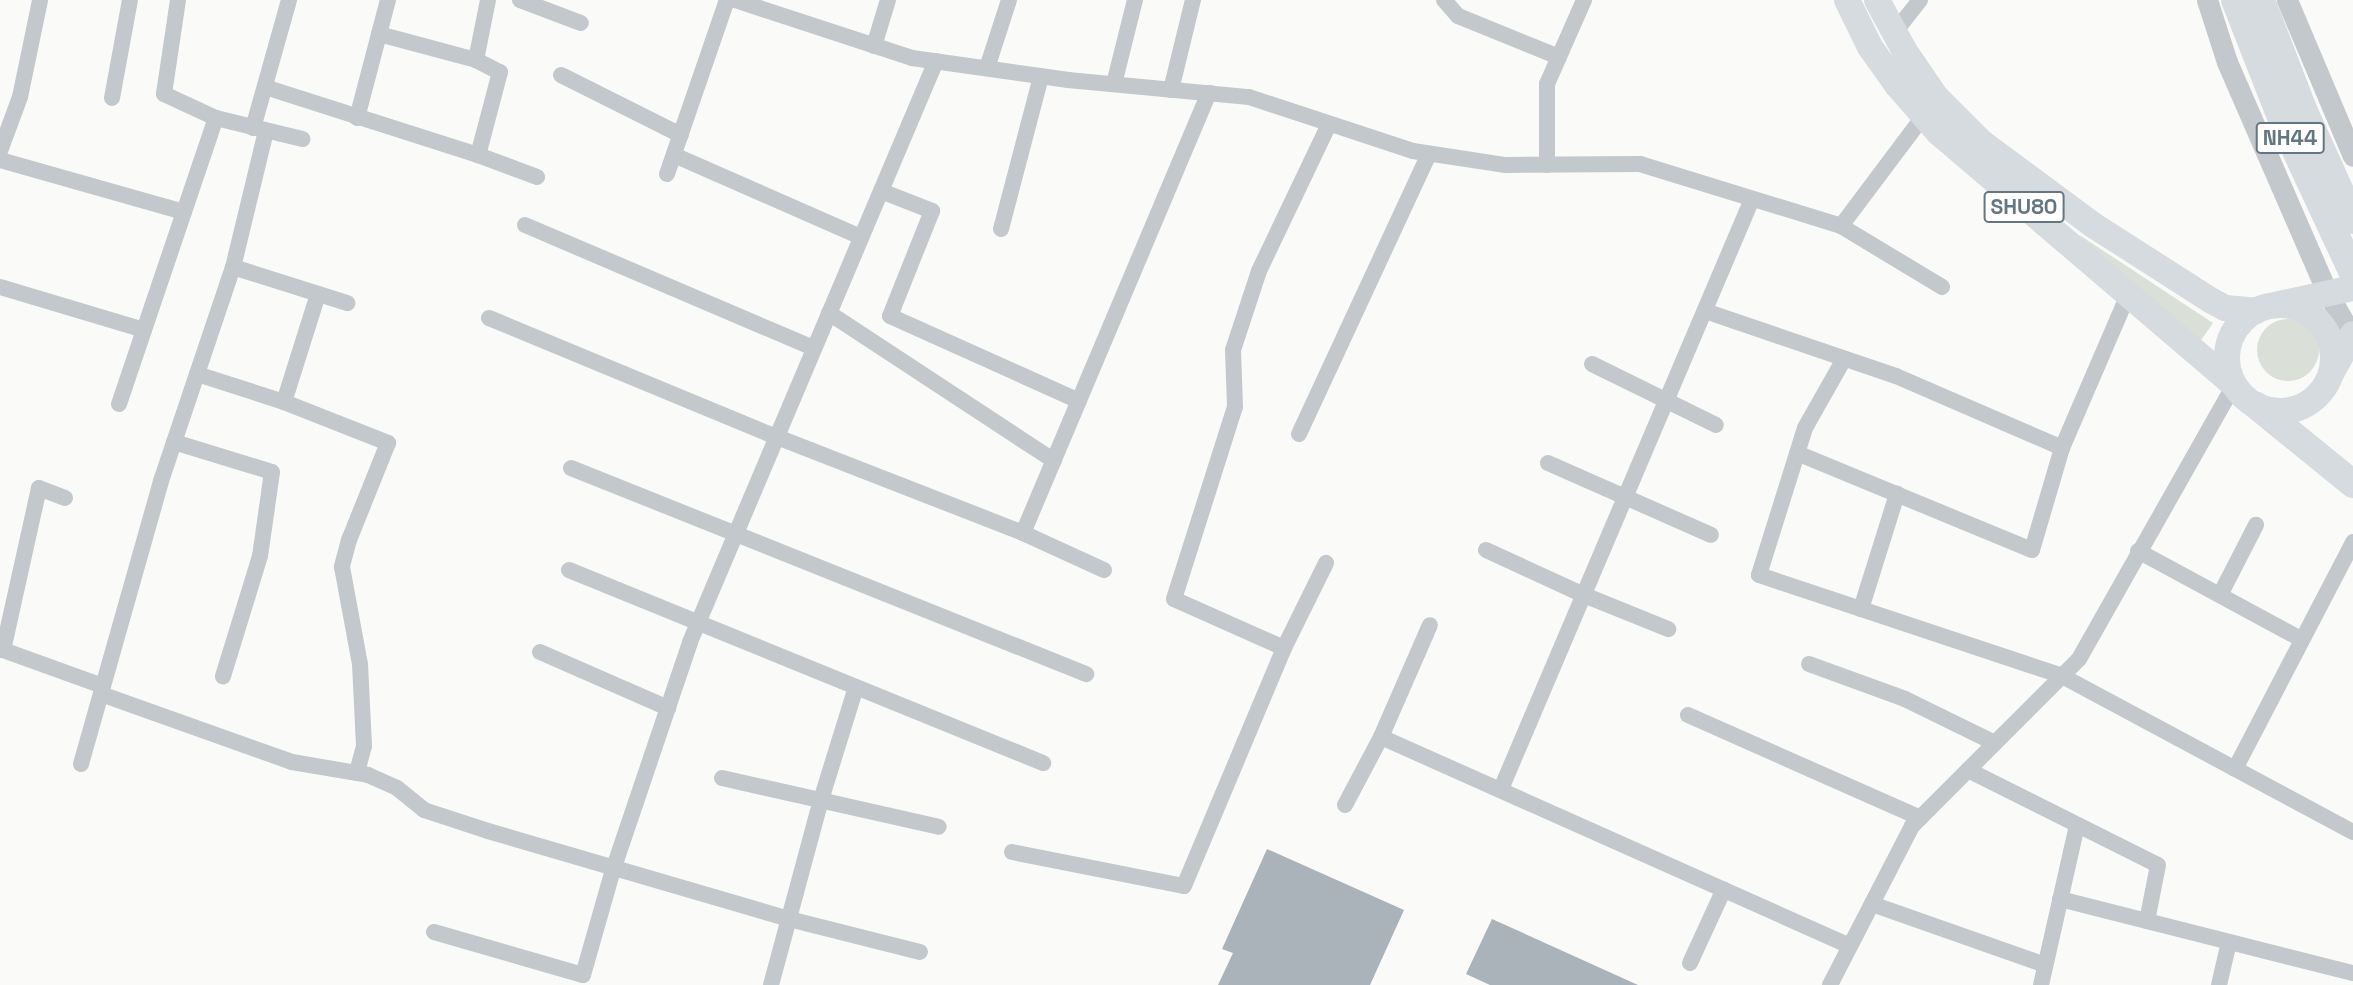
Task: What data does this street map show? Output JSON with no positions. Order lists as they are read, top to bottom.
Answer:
{
  "streets": {
    "highway": ["NH44"],
    "main road": ["SHU80"]
  }
}
